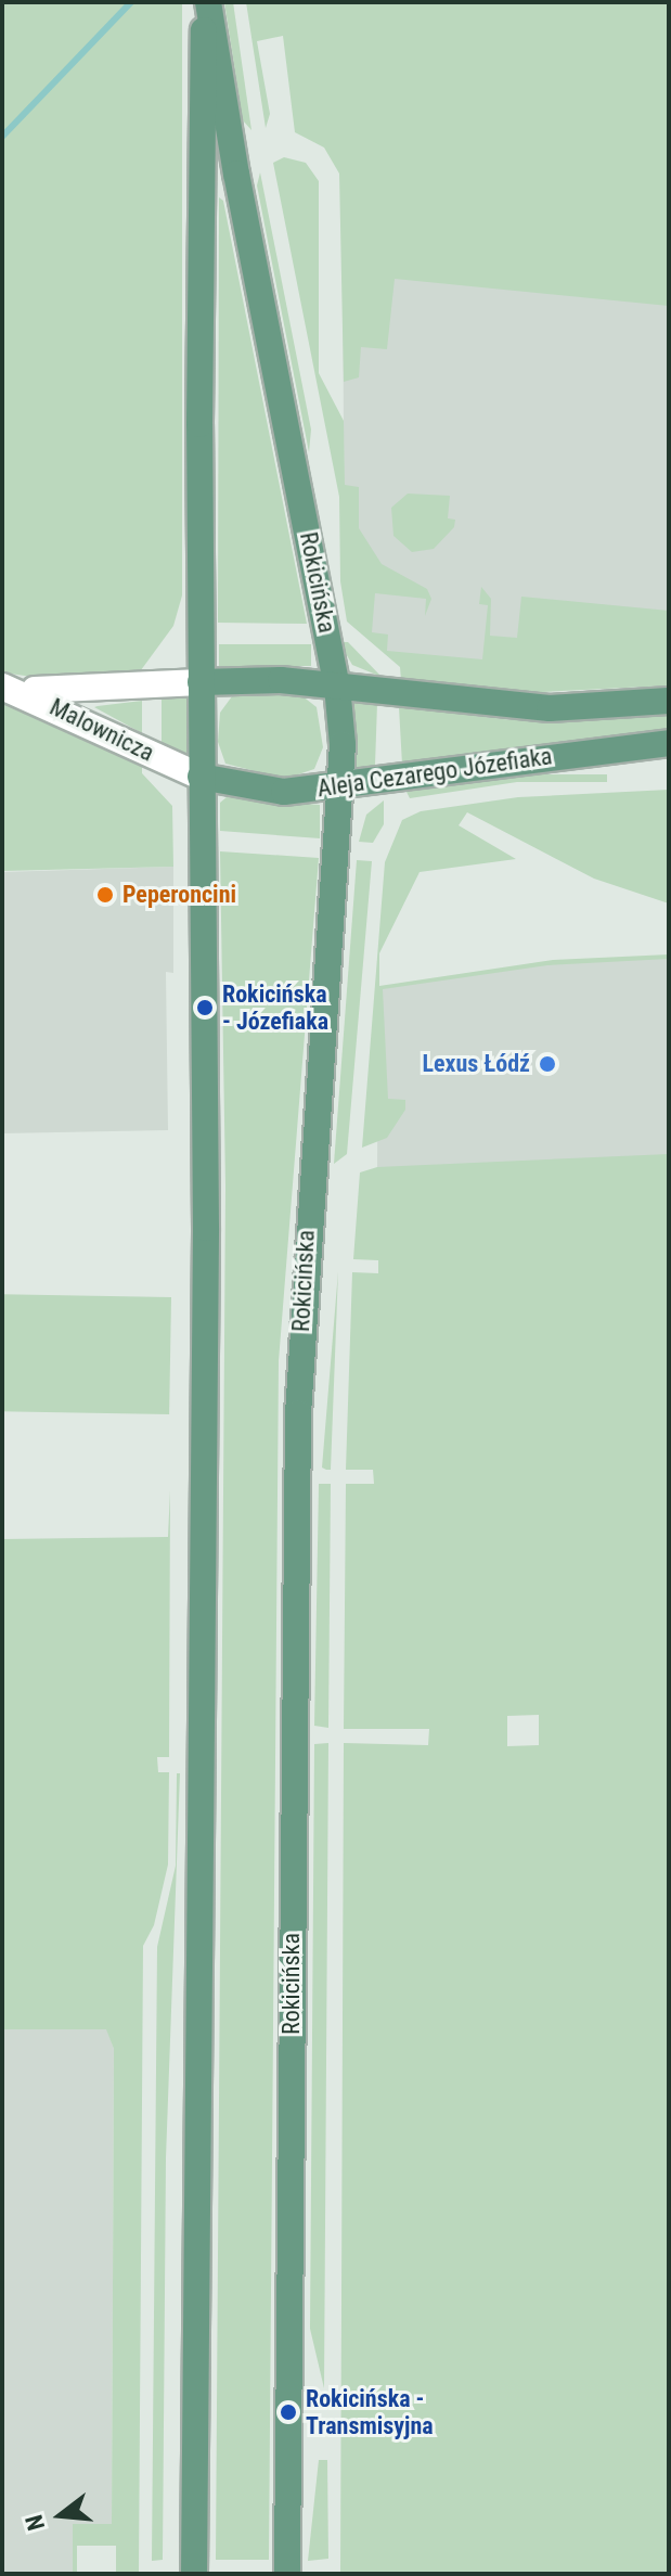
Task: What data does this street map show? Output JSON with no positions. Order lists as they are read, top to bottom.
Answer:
{
  "streets": {
    "main road": ["Rokicińska", "Aleja Cezarego Józefiaka"],
    "street": ["Malownicza"]
  },
  "crossings": [
    ["Rokicińska", "Malownicza"],
    ["Rokicińska", "Aleja Cezarego Józefiaka"],
    ["Malownicza", "Aleja Cezarego Józefiaka"]
  ],
  "places": [
    "Peperoncini",
    "Rokicińska - Józefiaka",
    "Lexus Łódź",
    "Rokicińska - Transmisyjna"
  ],
  "north": "left"
}
